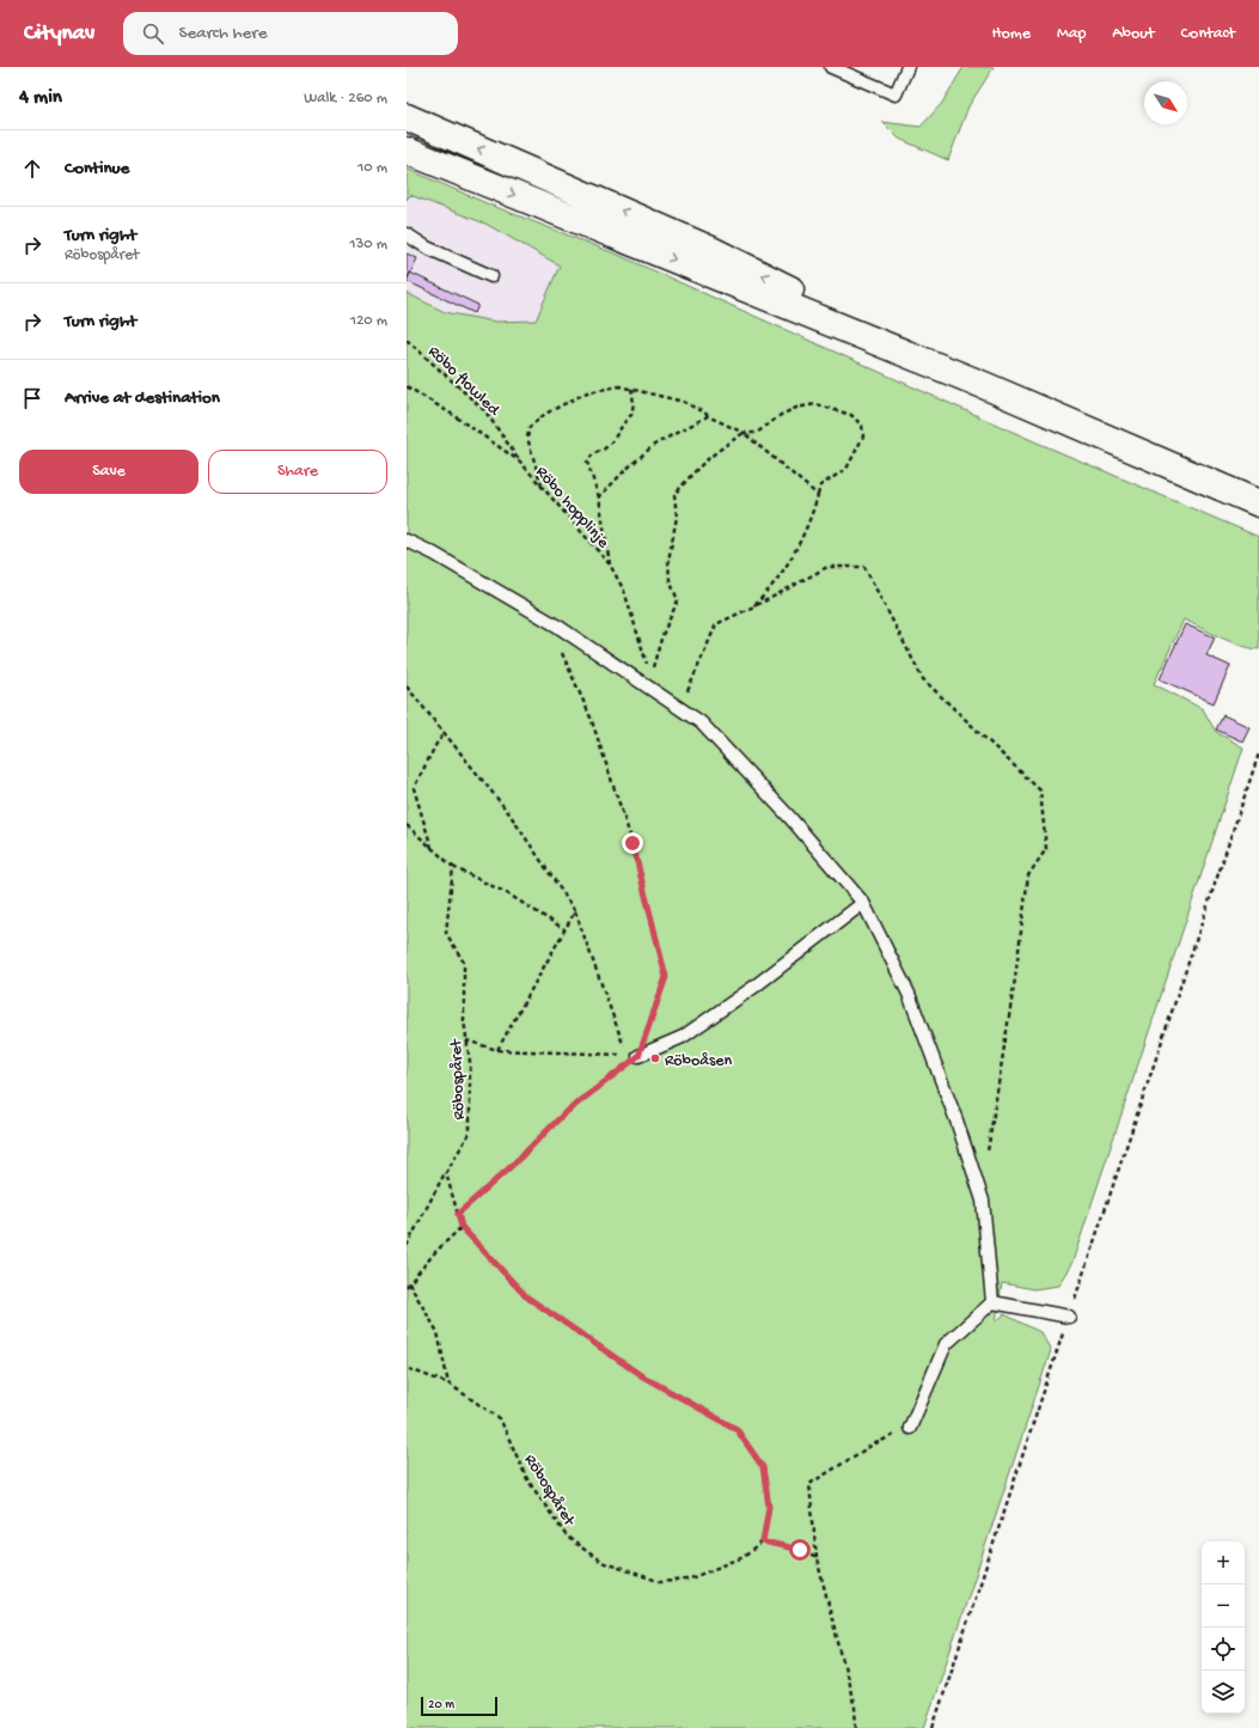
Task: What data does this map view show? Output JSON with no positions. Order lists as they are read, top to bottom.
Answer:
{
  "streets": {
    "path": ["Röbo flowled", "Röbo hopplinje", "Röbospåret"]
  },
  "crossings": [
    ["Röbo flowled", "Röbo hopplinje"]
  ],
  "places": ["Röboåsen"],
  "scale_bar": "20 m",
  "north": "bottom right",
  "page": {
    "header": "Citynav",
    "search": "Search here",
    "nav": [
      "Home",
      "Map",
      "About",
      "Contact"
    ],
    "heading": ["4 min", "Walk · 260 m"],
    "list": [
      ["Continue", "10 m"],
      ["Turn right", "Röbospåret", "130 m"],
      ["Turn right", "120 m"],
      "Arrive at destination"
    ],
    "buttons": ["Save", "Share"],
    "map_buttons": ["+", "−"],
    "scale": "20 m"
  }
}
